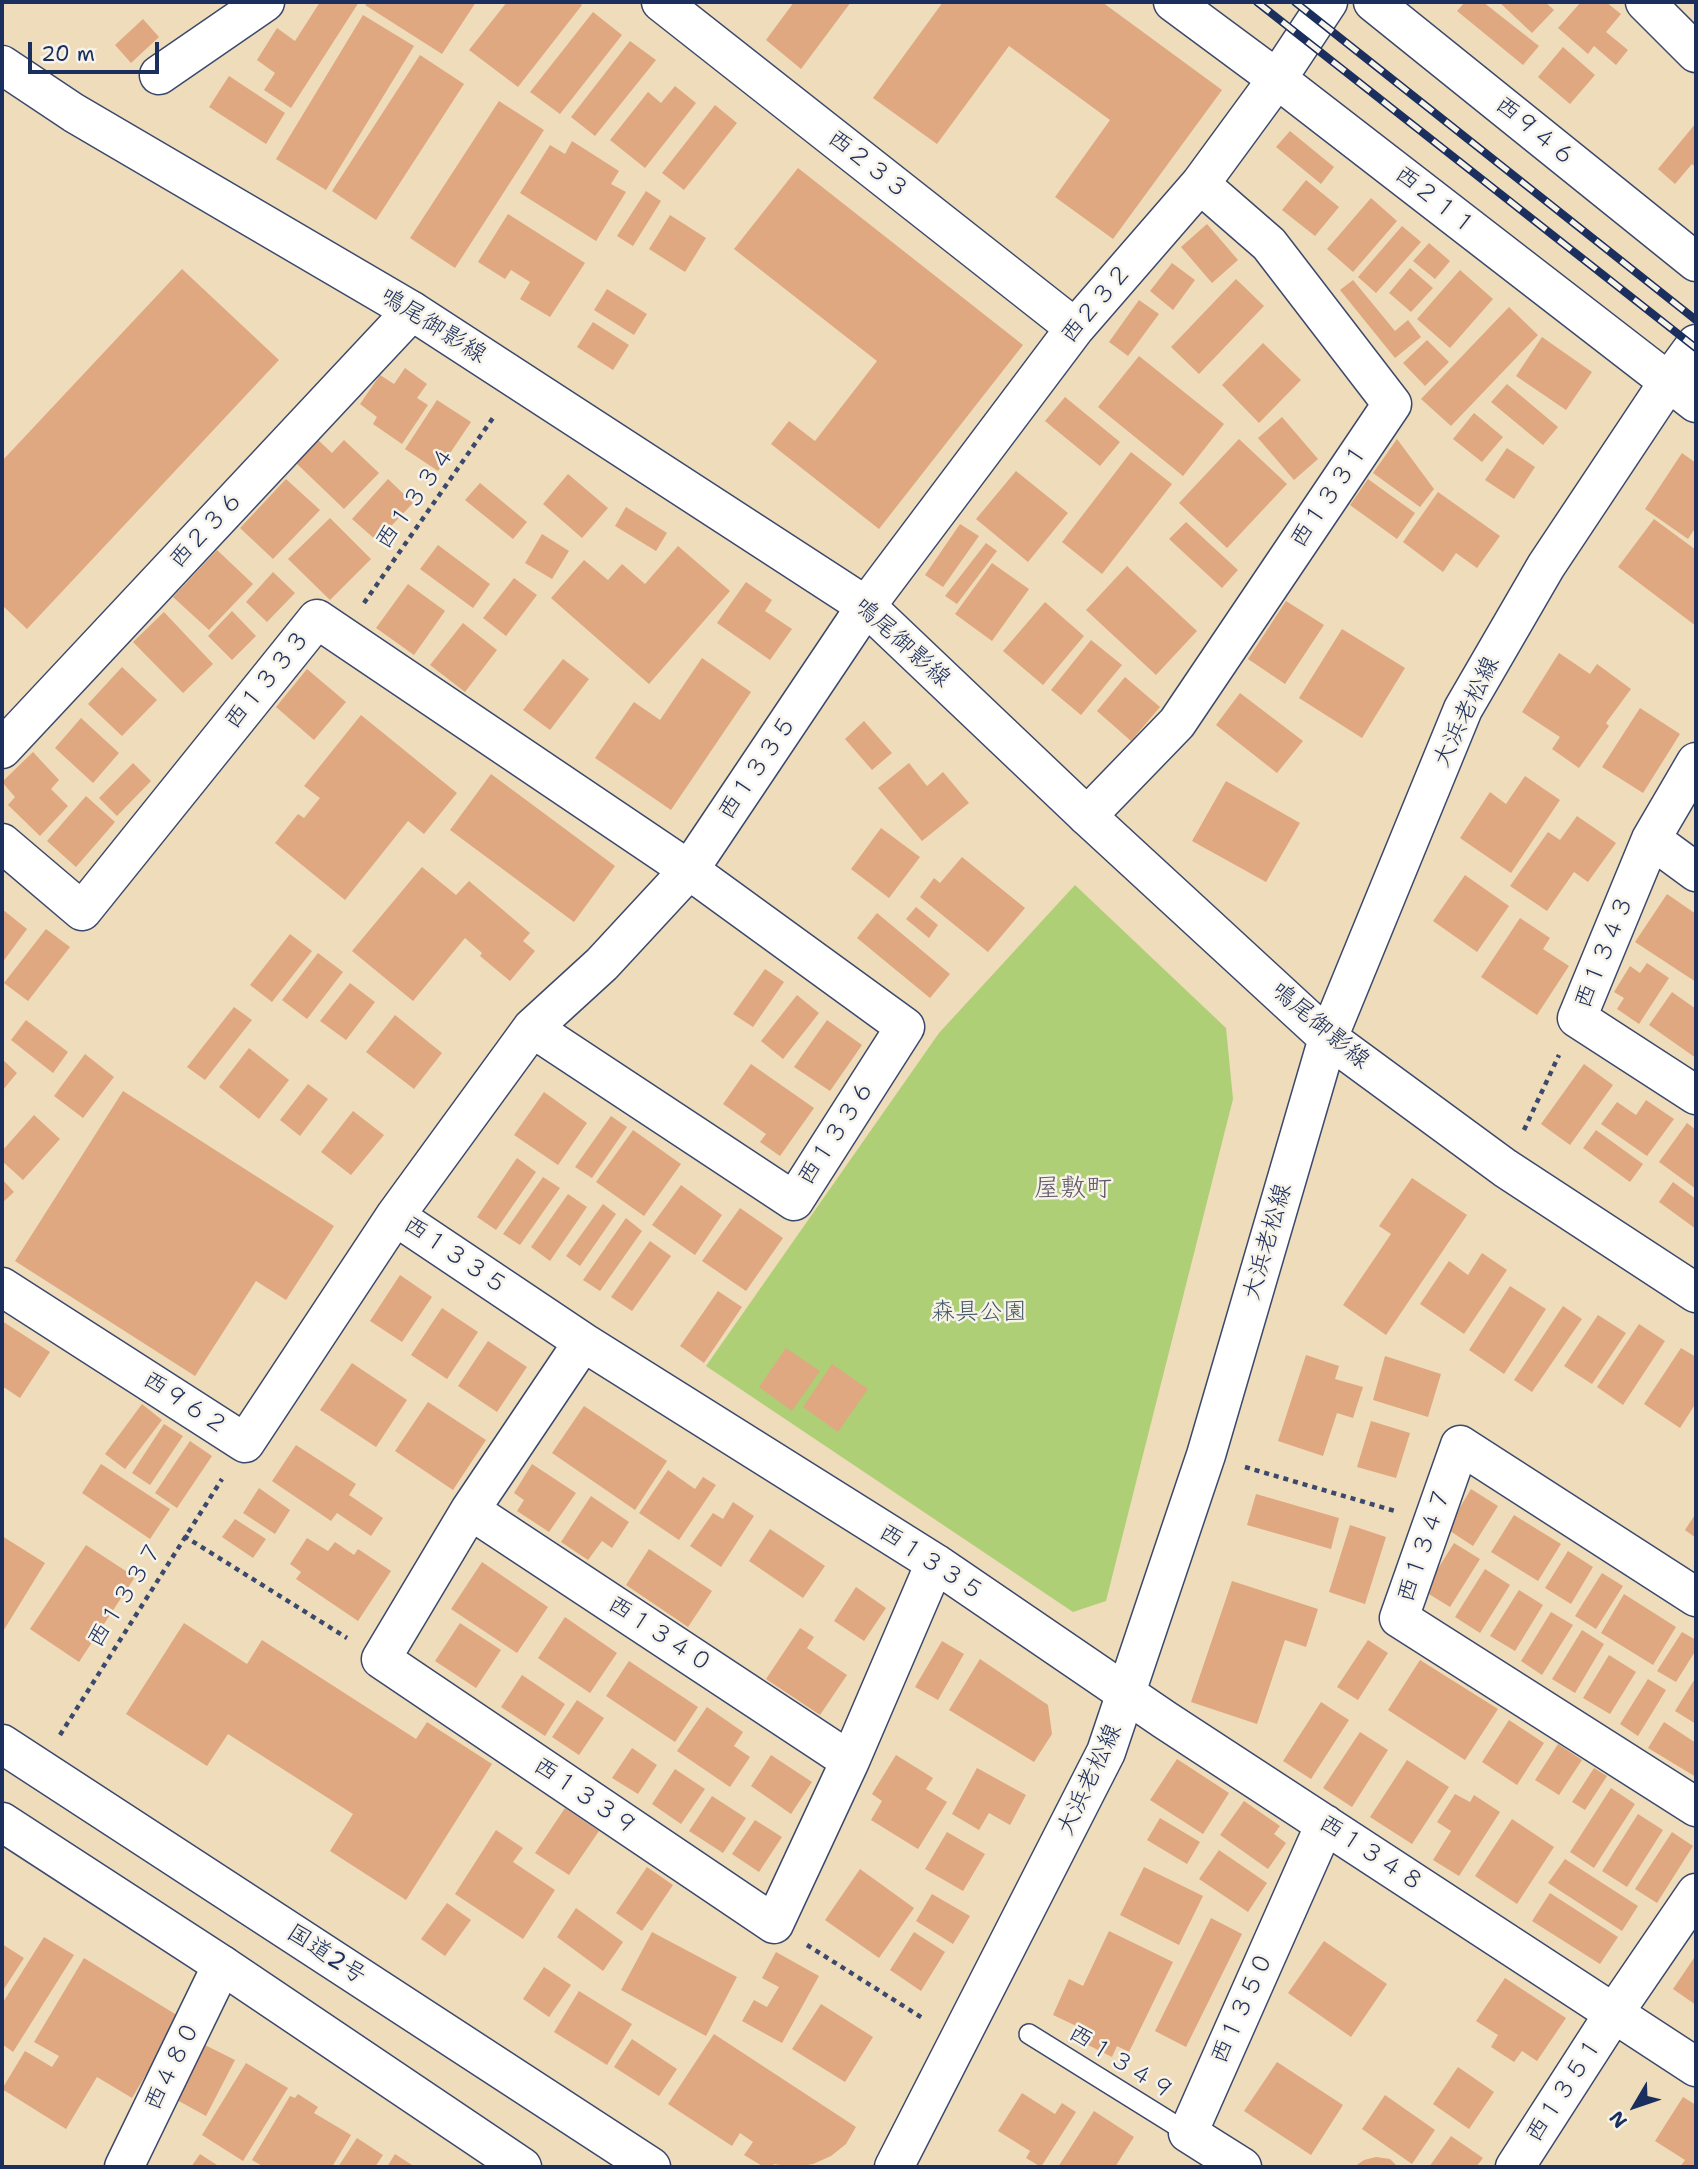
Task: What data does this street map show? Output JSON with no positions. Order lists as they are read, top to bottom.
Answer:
{
  "streets": {
    "main road": [
      "西９４６",
      "西２３３",
      "西２１１",
      "西２３２",
      "鳴尾御影線",
      "西１３３１",
      "西２３６",
      "西１３３３",
      "大浜老松線",
      "西１３３５",
      "西１３４３",
      "西１３３６",
      "西９６２",
      "西１３４７",
      "西１３４０",
      "西１３３９",
      "西１３４８",
      "国道2号",
      "西１３５０",
      "西４８０",
      "西１３５１"
    ],
    "lane": ["西１３４９"],
    "path": ["西１３３４", "西１３３７"]
  },
  "crossings": [
    ["西２３３", "西２３２"],
    ["西２１１", "西２３２"],
    ["西２１１", "大浜老松線"],
    ["西２３２", "鳴尾御影線"],
    ["西２３２", "西１３３１"],
    ["西２３２", "西１３３５"],
    ["鳴尾御影線", "西１３３１"],
    ["鳴尾御影線", "西１３３４"],
    ["鳴尾御影線", "西２３６"],
    ["鳴尾御影線", "大浜老松線"],
    ["鳴尾御影線", "西１３３５"],
    ["西１３３４", "西１３３３"],
    ["西１３３３", "西１３３５"],
    ["西１３３３", "西１３３６"],
    ["大浜老松線", "西１３３５"],
    ["大浜老松線", "西１３４８"],
    ["西１３３５", "西１３３６"],
    ["西１３３５", "西９６２"],
    ["西１３３５", "西１３４８"],
    ["西９６２", "西１３３７"],
    ["西１３３７", "国道2号"],
    ["西１３４８", "西１３５０"],
    ["西１３４８", "西１３５１"],
    ["西１３５０", "西１３４９"]
  ],
  "districts": ["屋敷町"],
  "parks": ["森具公園"],
  "scale_bar": "20 m",
  "north": "bottom left"
}
